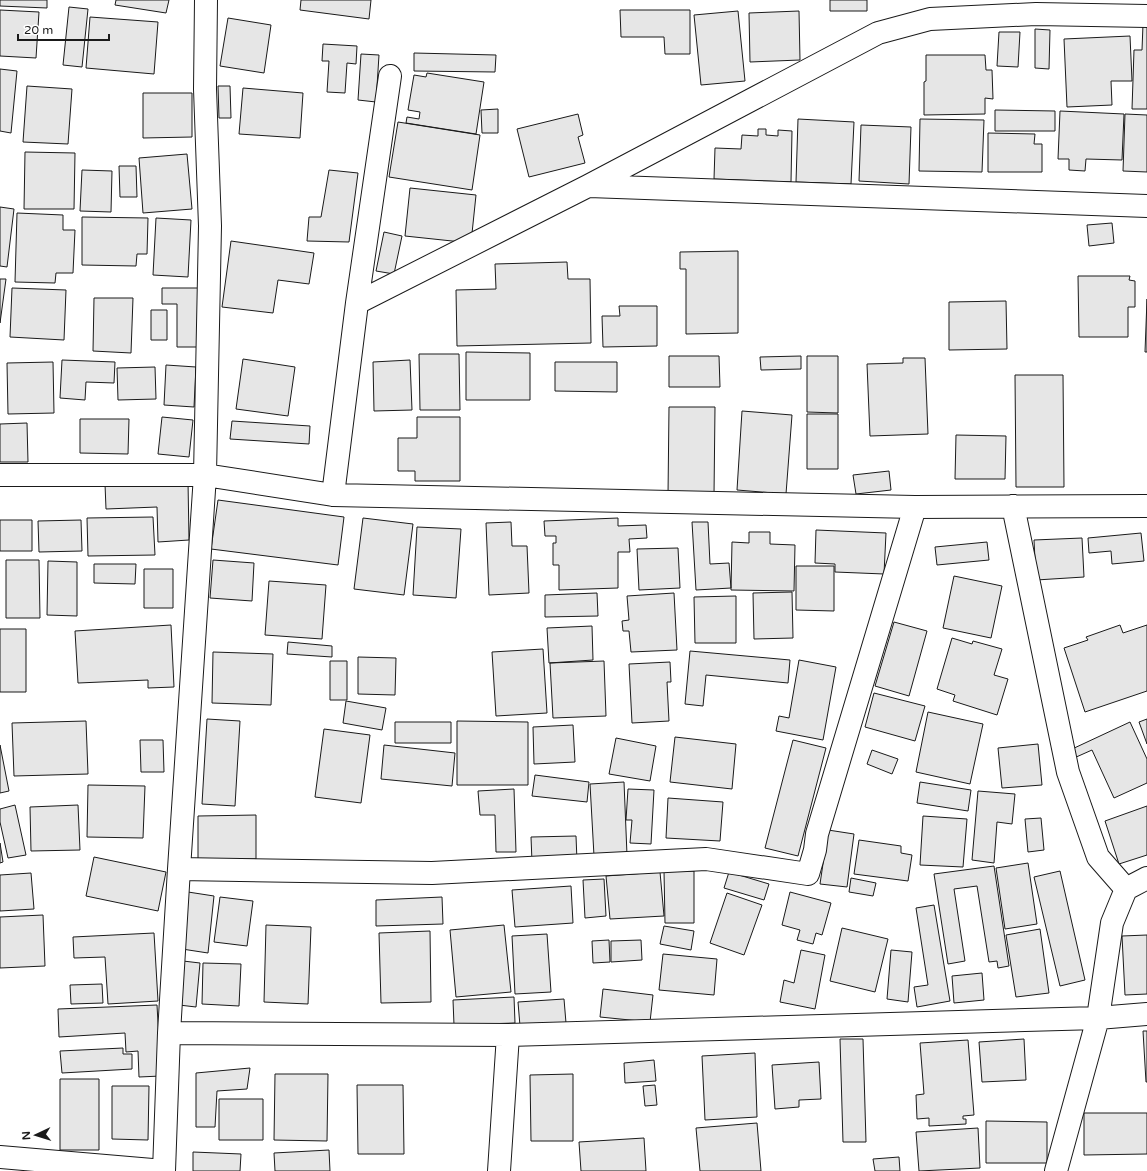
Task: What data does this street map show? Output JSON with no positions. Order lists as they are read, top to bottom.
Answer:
{
  "scale_bar": "20 m",
  "north": "left"
}
